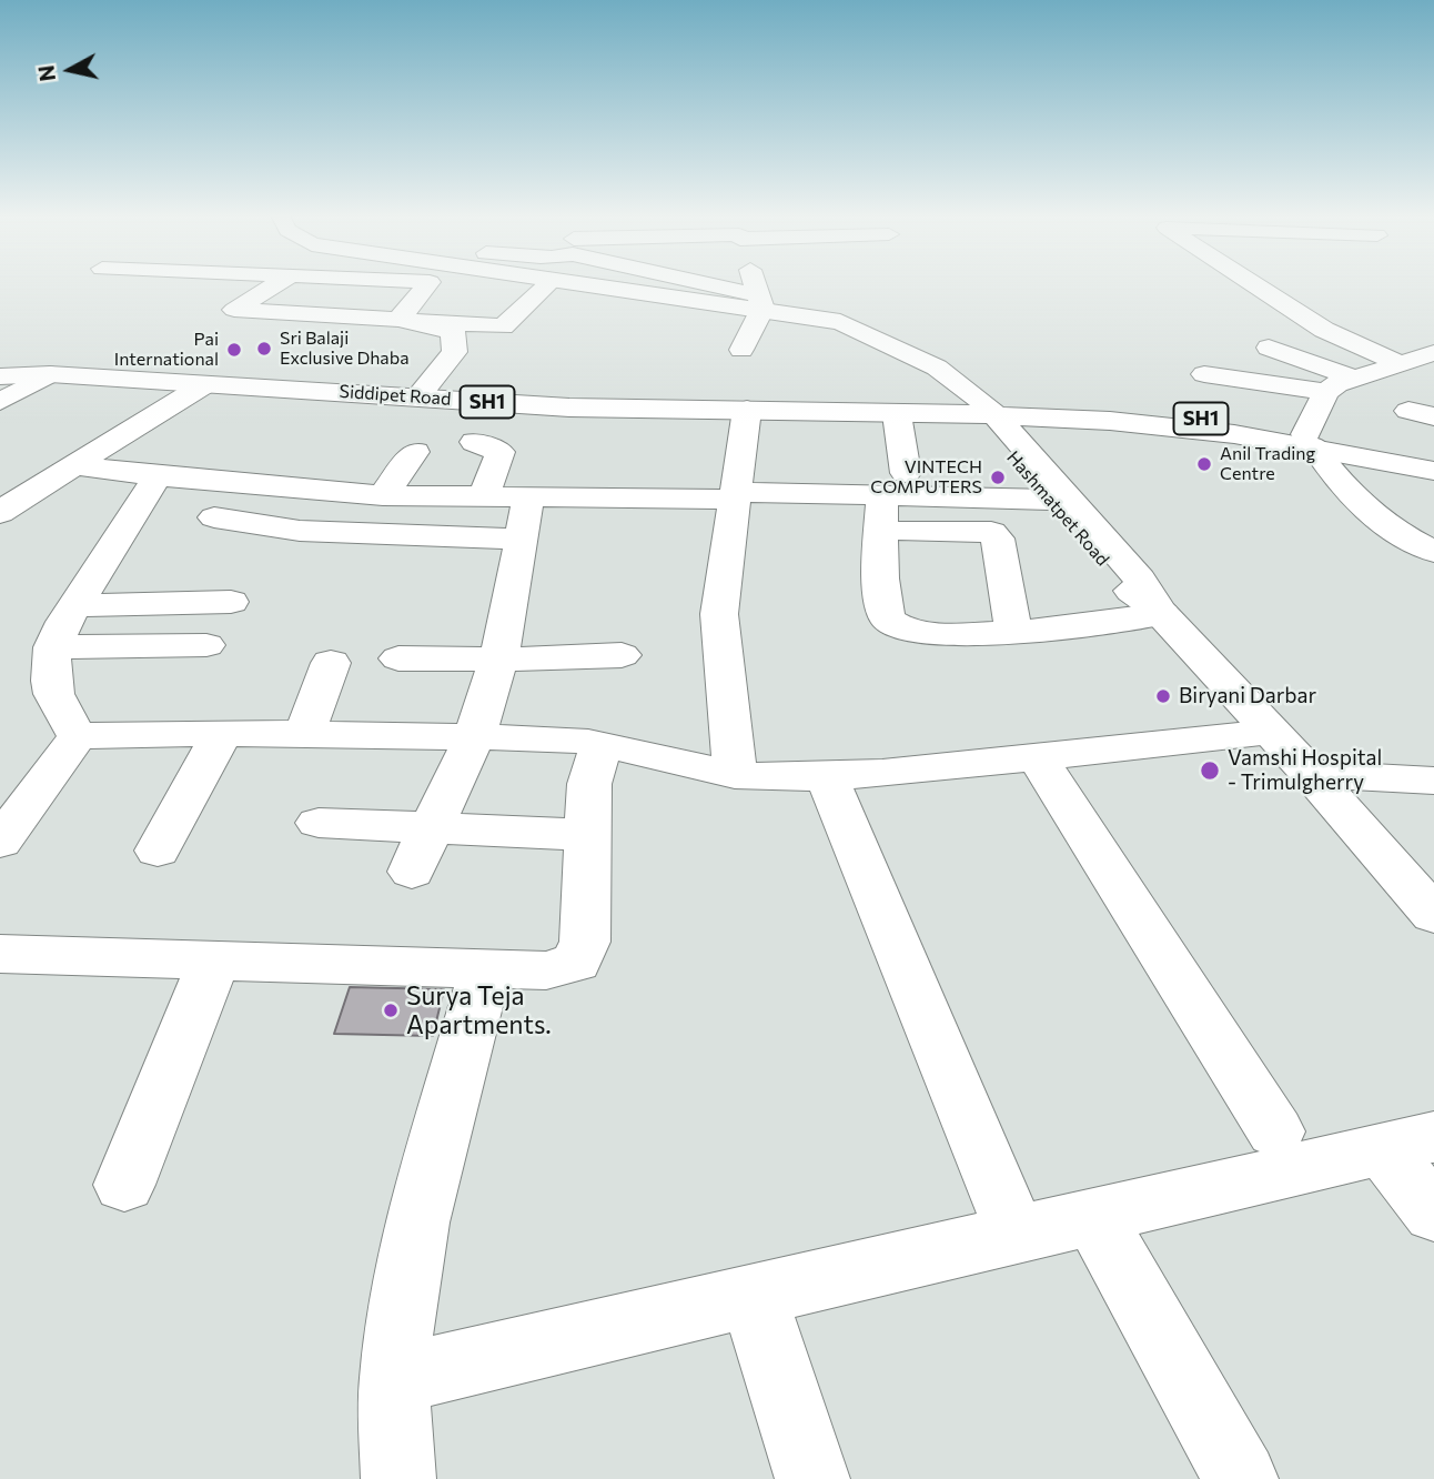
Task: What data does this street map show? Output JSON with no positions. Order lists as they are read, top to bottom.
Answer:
{
  "streets": {
    "street": ["Siddipet Road", "SH1", "Hashmatpet Road"]
  },
  "crossings": [
    ["Siddipet Road", "SH1"],
    ["Siddipet Road", "Hashmatpet Road"],
    ["SH1", "Hashmatpet Road"]
  ],
  "places": [
    "Sri Balaji Exclusive Dhaba",
    "Pai International",
    "Anil Trading Centre",
    "VINTECH COMPUTERS",
    "Biryani Darbar",
    "Vamshi Hospital - Trimulgherry",
    "Surya Teja Apartments."
  ],
  "north": "left"
}
